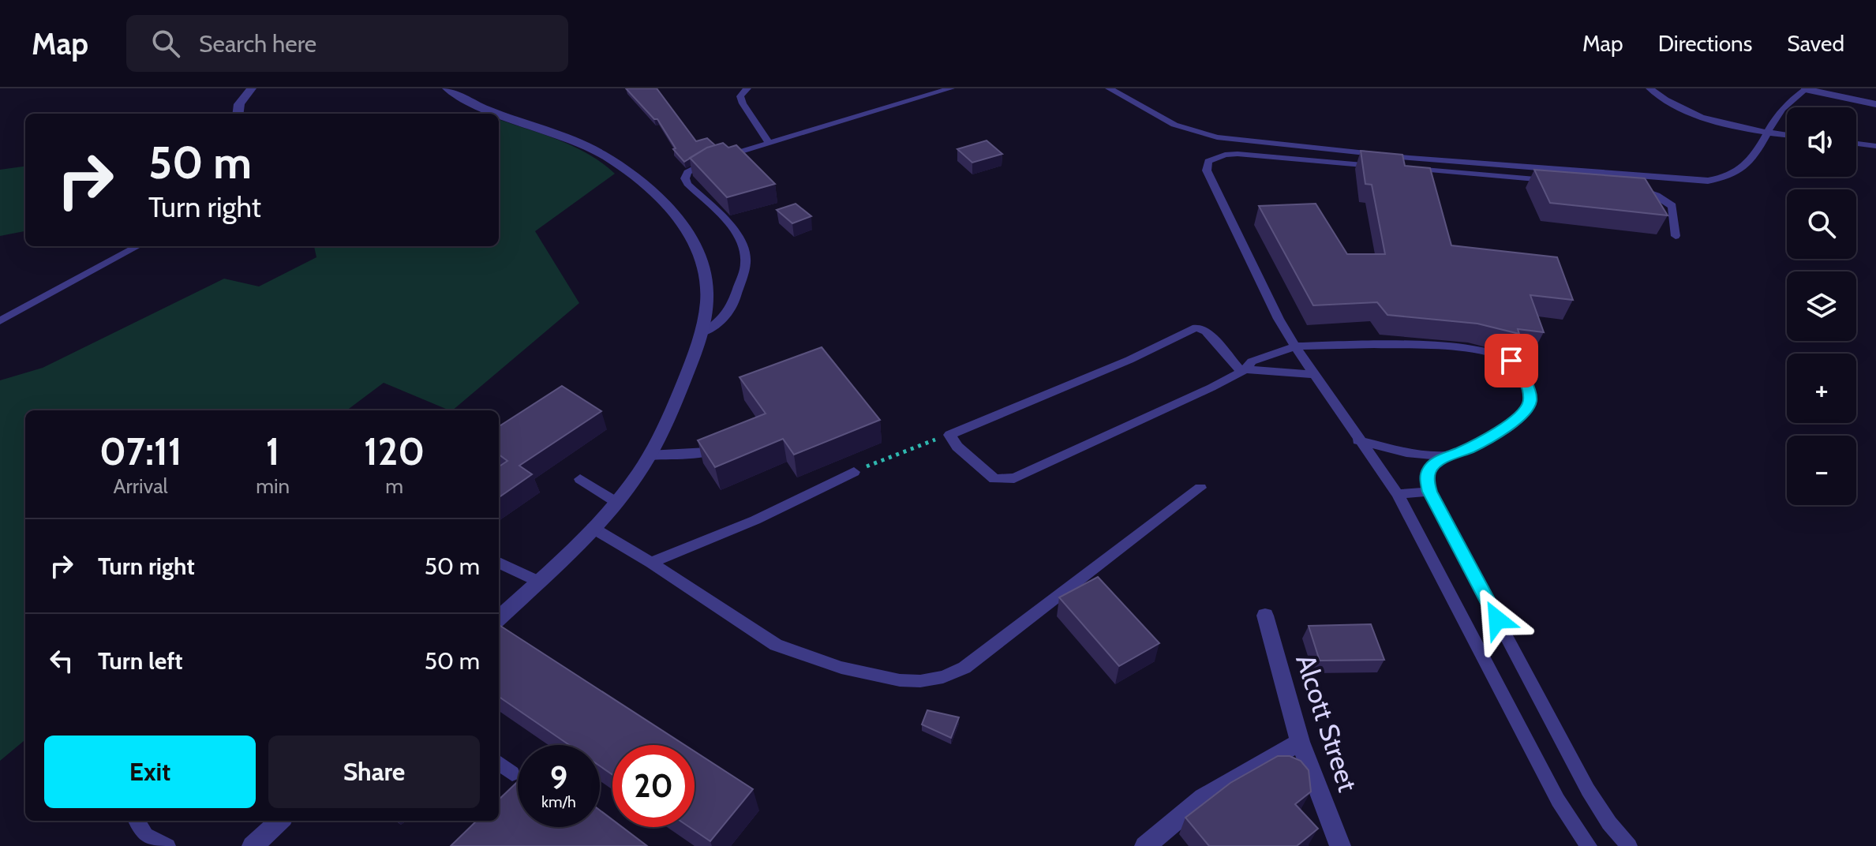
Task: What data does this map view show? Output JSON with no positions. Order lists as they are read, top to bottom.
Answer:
{
  "streets": {
    "street": ["Alcott Street"]
  },
  "page": {
    "header": "Map",
    "search": "Search here",
    "nav": ["Map", "Directions", "Saved"],
    "map_buttons": ["+", "−"],
    "turn": ["50 m", "Turn right"],
    "eta": [
      "07:11",
      "Arrival",
      "1",
      "min",
      "120",
      "m"
    ],
    "list": [
      {
        "name": "Turn right",
        "value": "50 m"
      },
      {
        "name": "Turn left",
        "value": "50 m"
      }
    ],
    "buttons": ["Exit", "Share"],
    "speed": "9 km/h",
    "limit": "20"
  }
}
